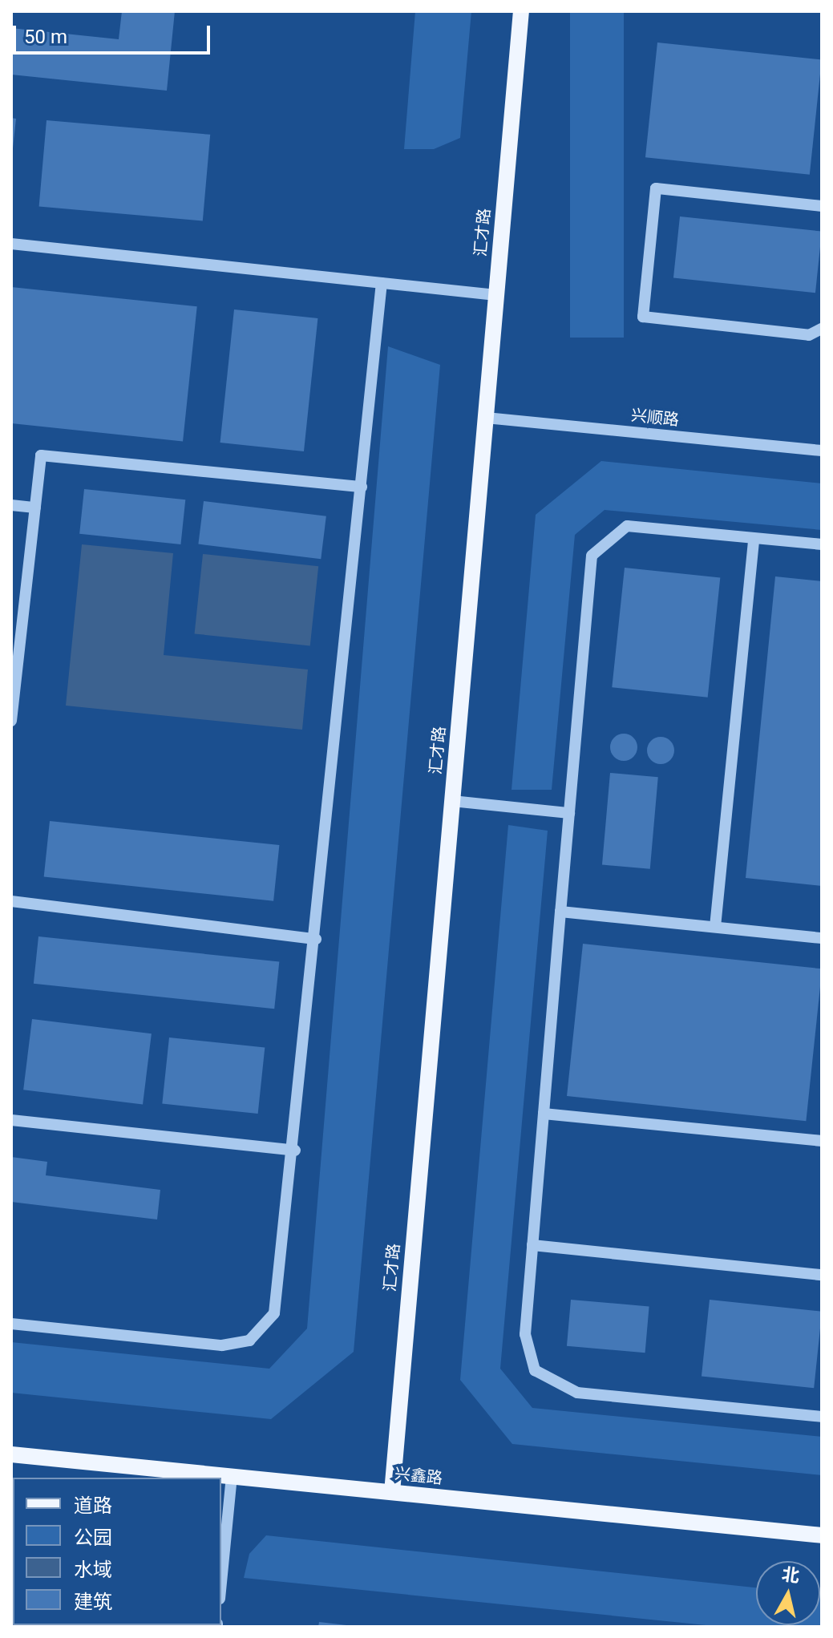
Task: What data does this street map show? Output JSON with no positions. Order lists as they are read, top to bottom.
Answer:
{
  "streets": {
    "main road": ["汇才路", "兴鑫路"],
    "street": ["兴顺路"]
  },
  "crossings": [
    ["汇才路", "兴顺路"],
    ["汇才路", "兴鑫路"]
  ],
  "legend": [
    "道路",
    "公园",
    "水域",
    "建筑"
  ],
  "scale_bar": "50 m",
  "north": "top"
}
